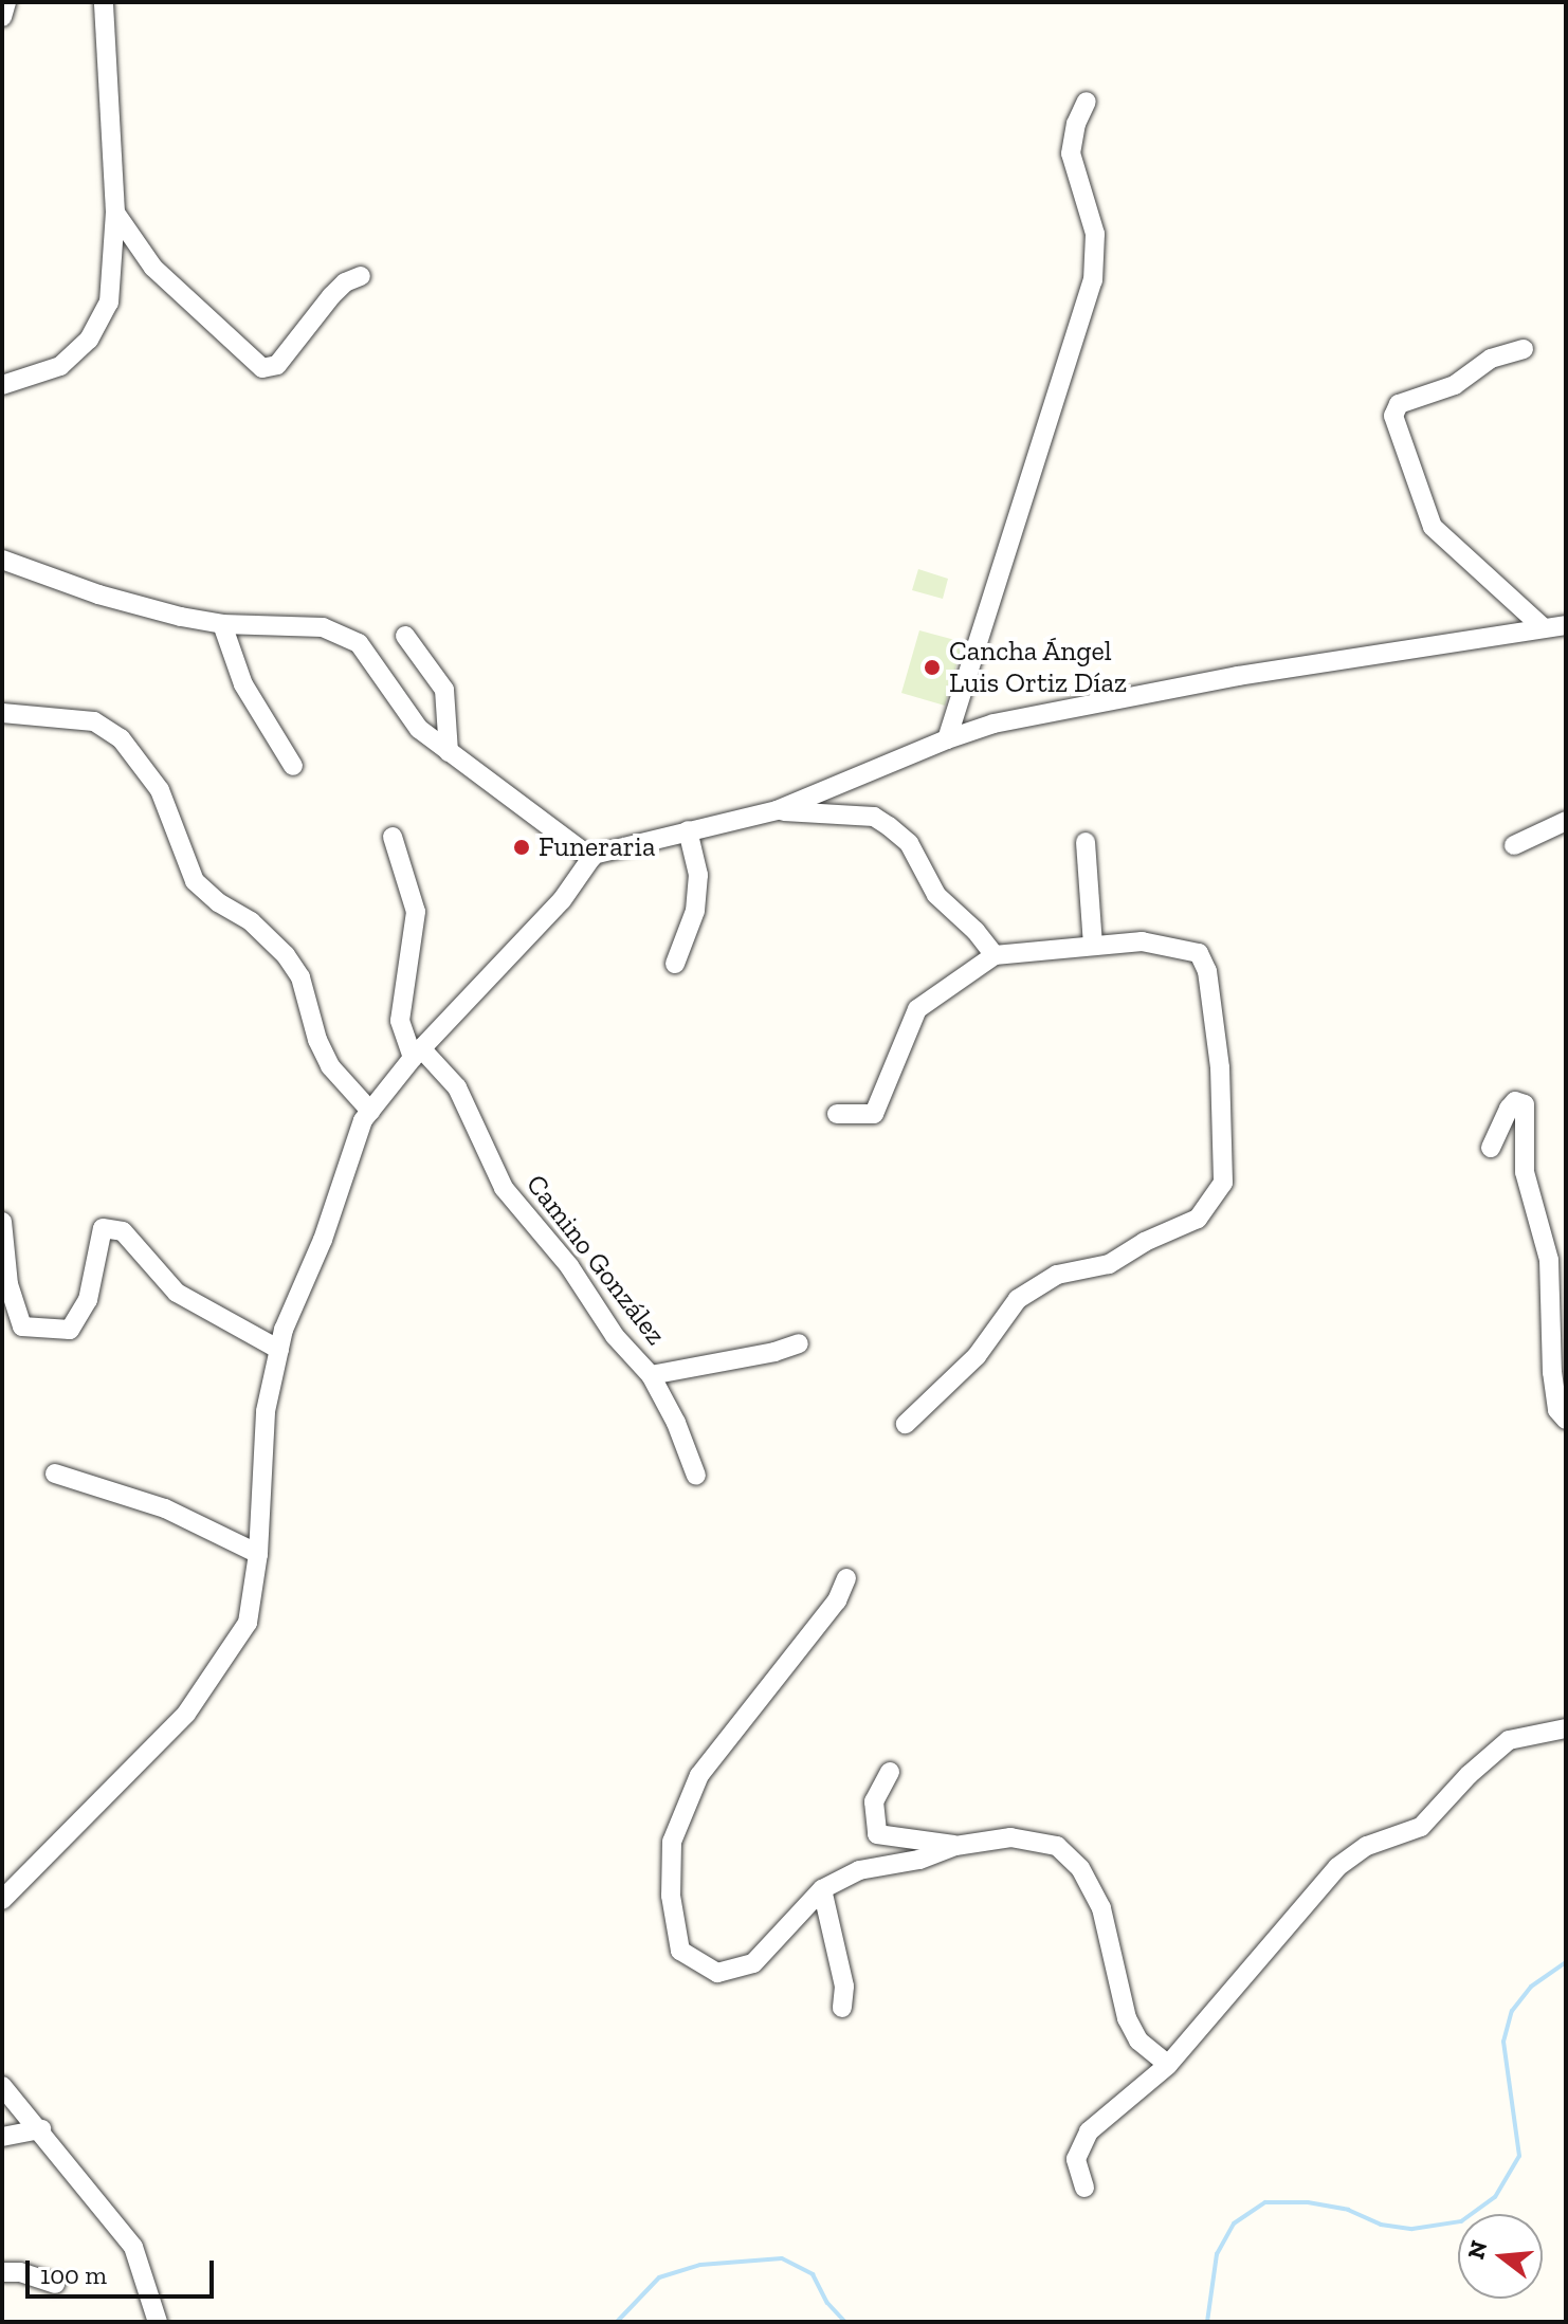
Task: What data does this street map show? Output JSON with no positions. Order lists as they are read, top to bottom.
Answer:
{
  "streets": {
    "street": ["Camino González"]
  },
  "places": ["Cancha Ángel Luis Ortiz Díaz", "Funeraria"],
  "scale_bar": "100 m",
  "north": "left"
}
